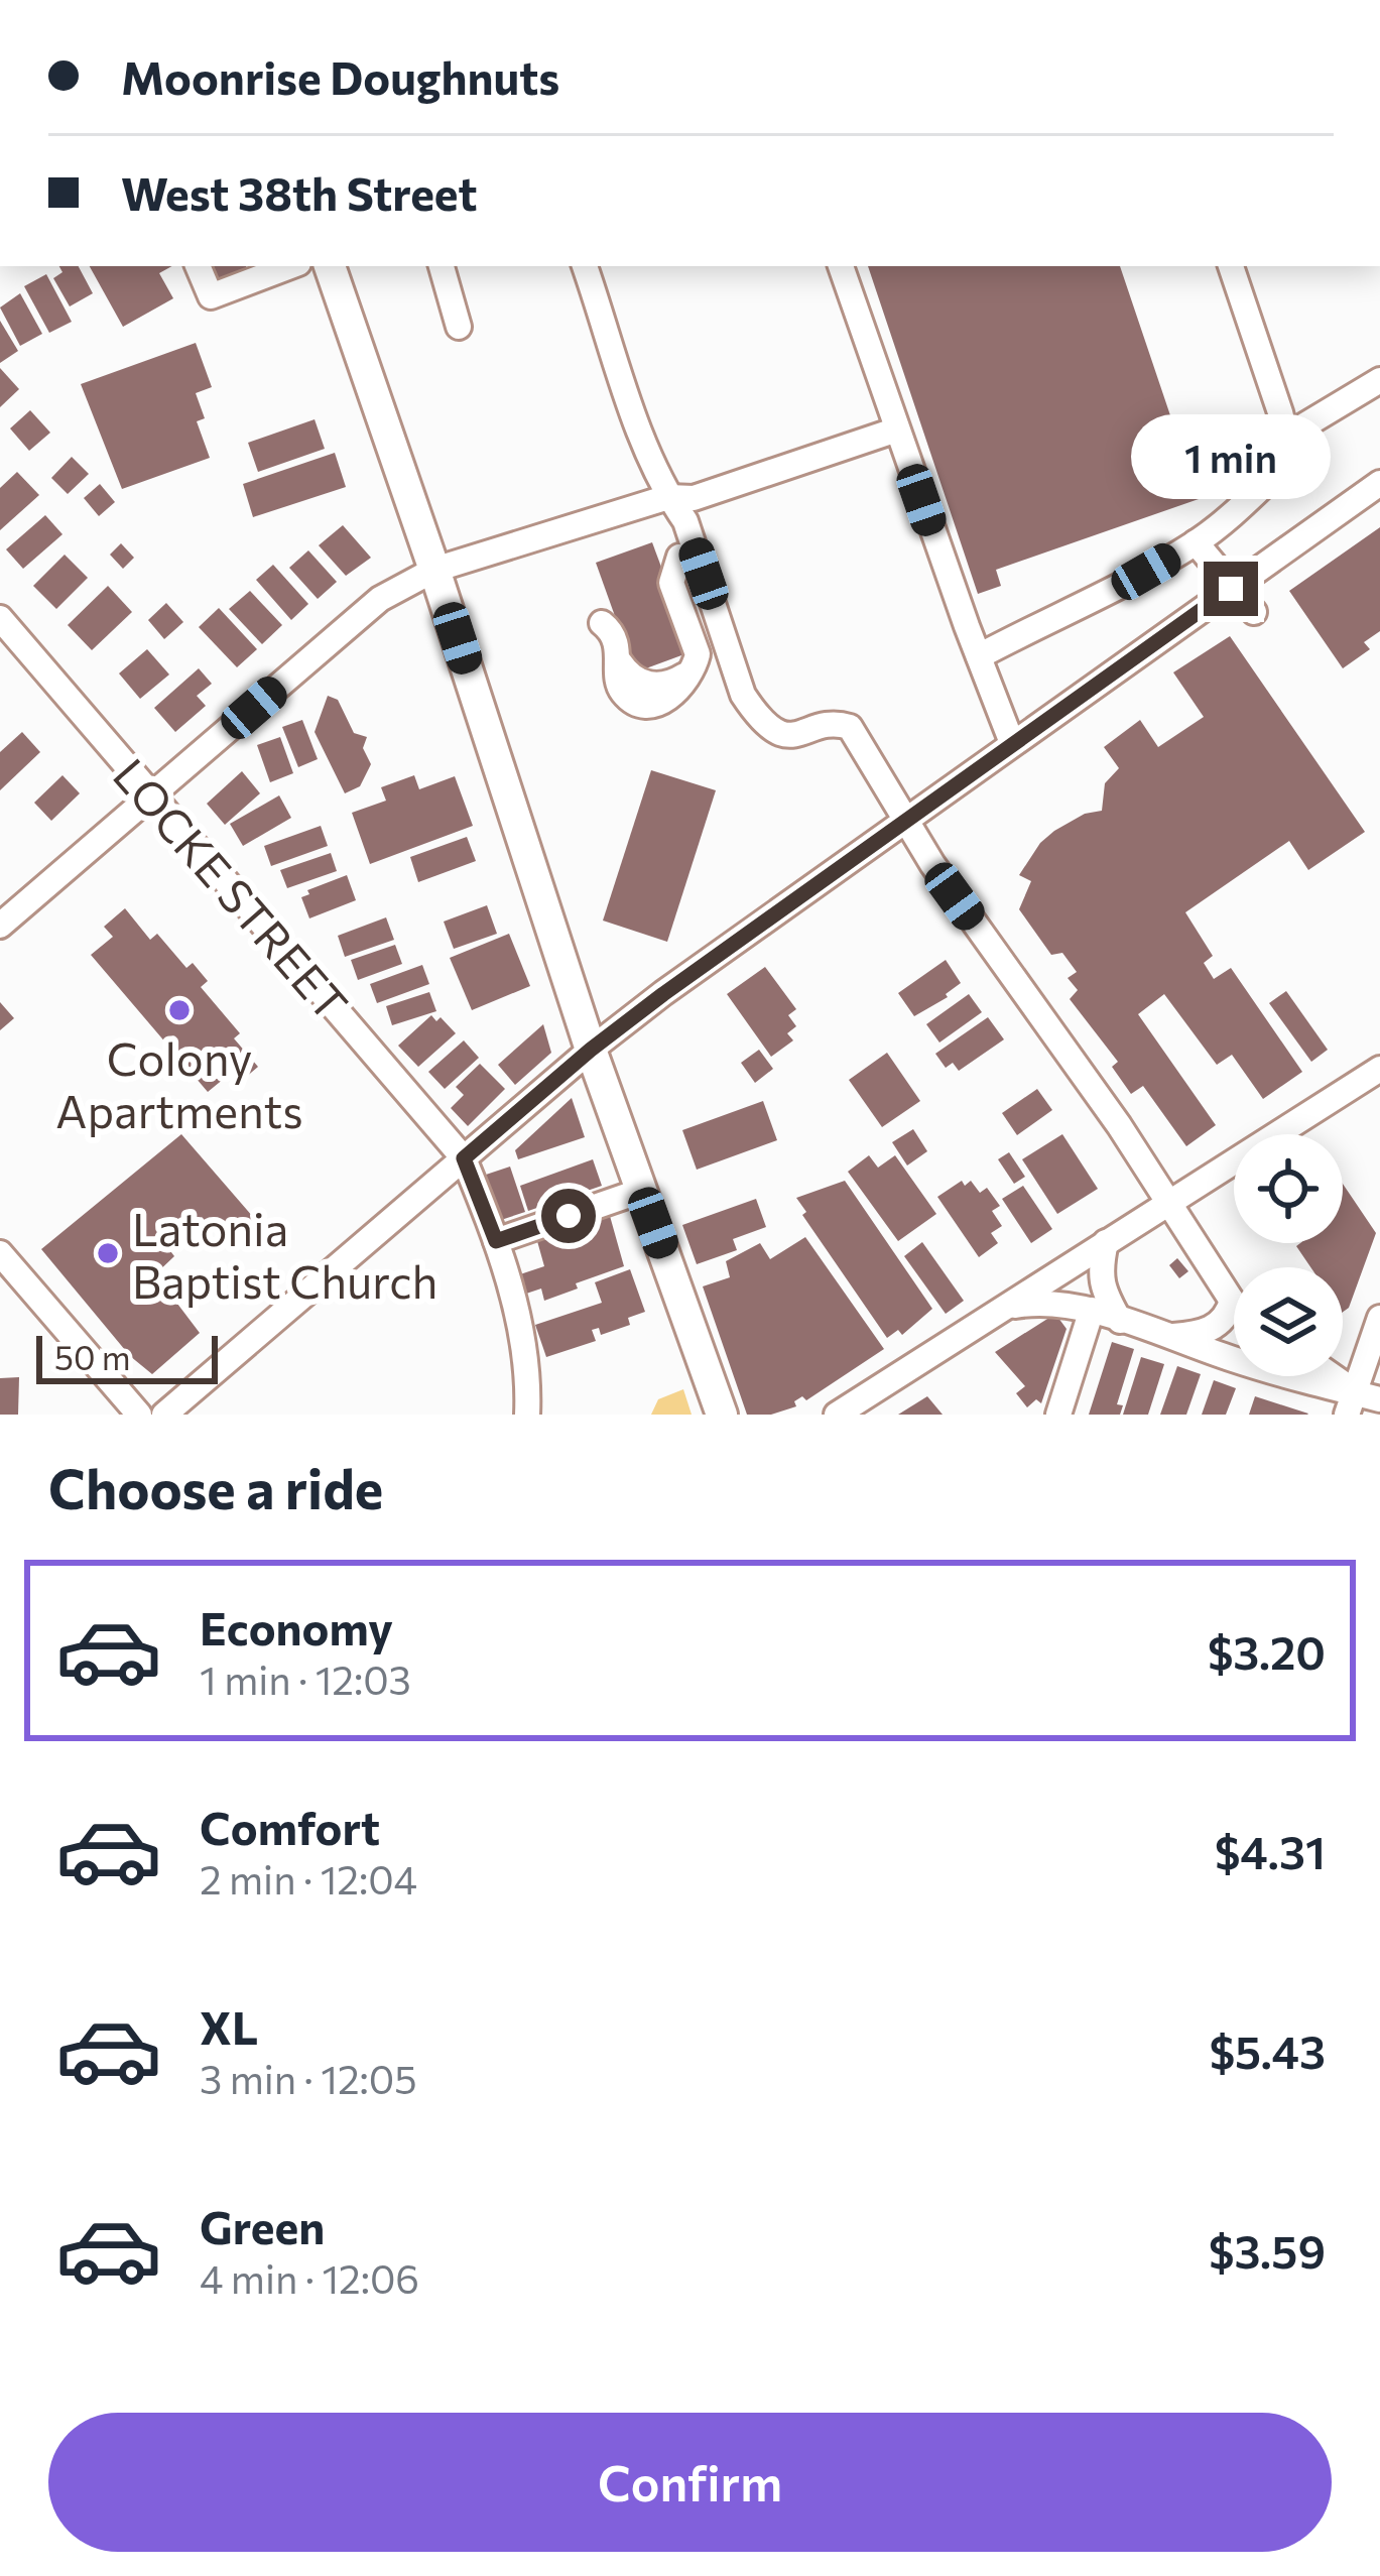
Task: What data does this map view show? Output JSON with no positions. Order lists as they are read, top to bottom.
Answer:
{
  "streets": {
    "street": ["LOCKE STREET"]
  },
  "places": ["Colony Apartments", "Latonia Baptist Church"],
  "scale_bar": "50 m",
  "page": {
    "banner": ["Moonrise Doughnuts", "West 38th Street"],
    "bubble": "1 min",
    "scale": "50 m",
    "heading": "Choose a ride",
    "list": [
      {
        "name": "Economy",
        "note": "1 min · 12:03",
        "value": "$3.20"
      },
      {
        "name": "Comfort",
        "note": "2 min · 12:04",
        "value": "$4.31"
      },
      {
        "name": "XL",
        "note": "3 min · 12:05",
        "value": "$5.43"
      },
      {
        "name": "Green",
        "note": "4 min · 12:06",
        "value": "$3.59"
      }
    ],
    "buttons": "Confirm"
  }
}
